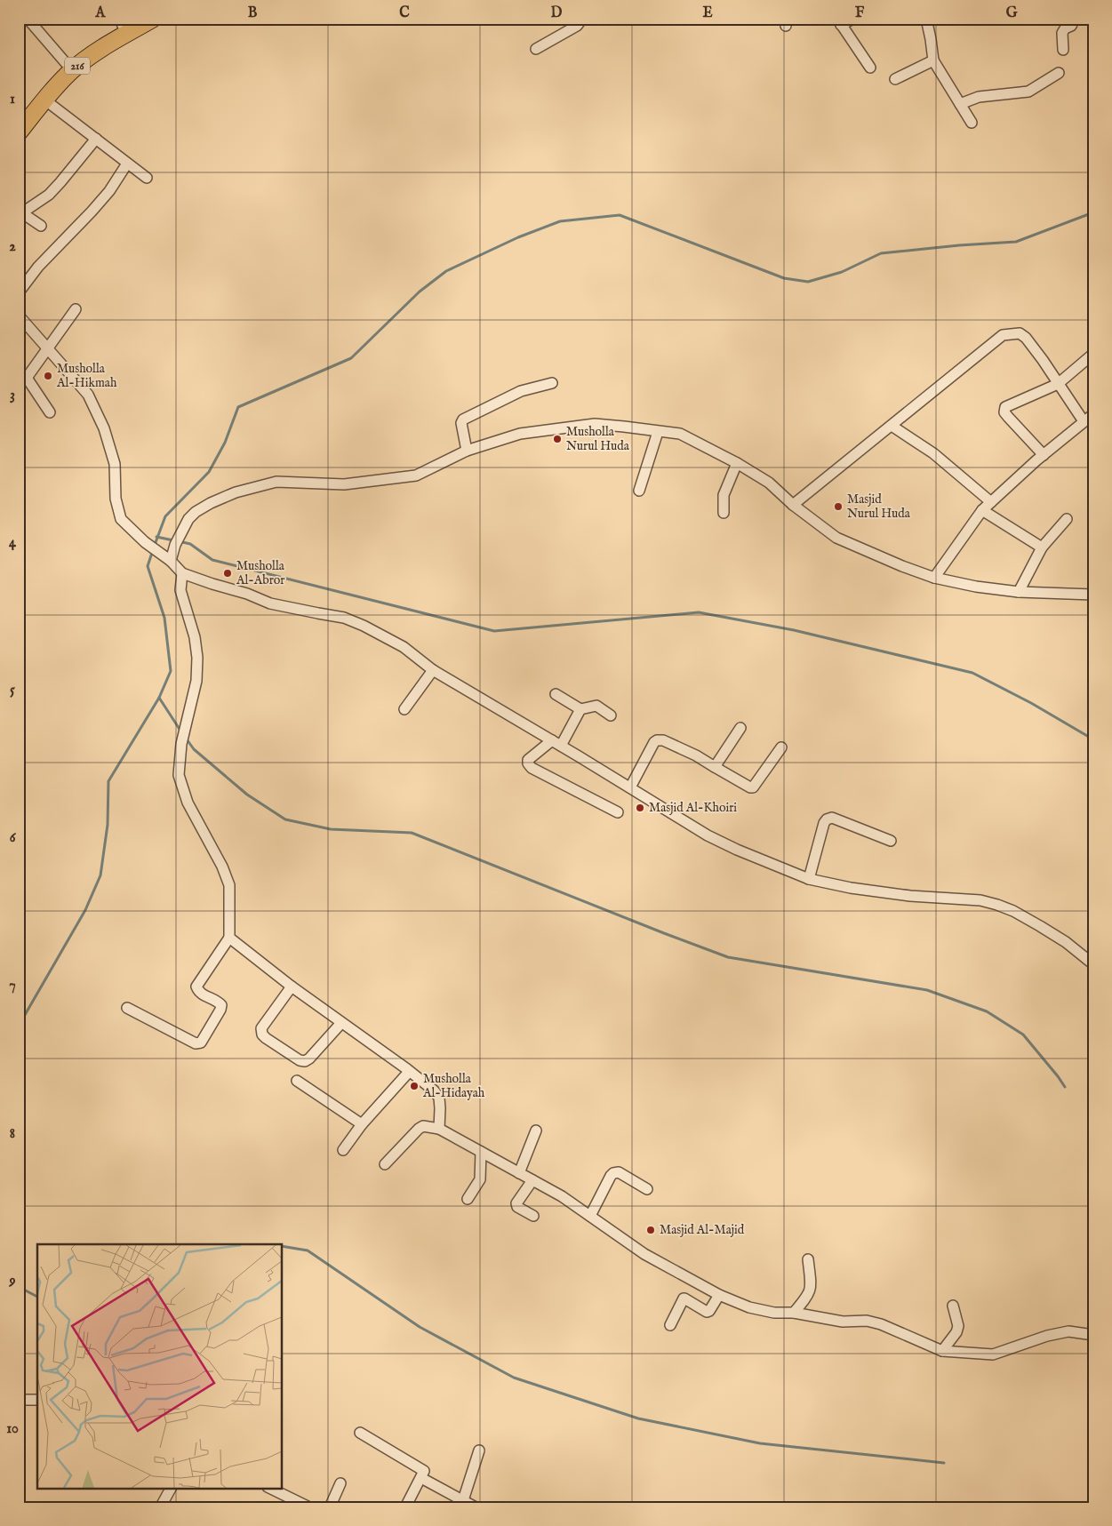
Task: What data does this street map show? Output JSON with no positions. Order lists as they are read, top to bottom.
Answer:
{
  "streets": {
    "main road": ["216"]
  },
  "places": [
    "Musholla Al-Hikmah",
    "Musholla Nurul Huda",
    "Masjid Nurul Huda",
    "Musholla Al-Abror",
    "Masjid Al-Khoiri",
    "Musholla Al-Hidayah",
    "Masjid Al-Majid"
  ],
  "grid": {
    "columns": [
      "A",
      "B",
      "C",
      "D",
      "E",
      "F",
      "G"
    ],
    "rows": [
      "1",
      "2",
      "3",
      "4",
      "5",
      "6",
      "7",
      "8",
      "9",
      "10"
    ]
  }
}
